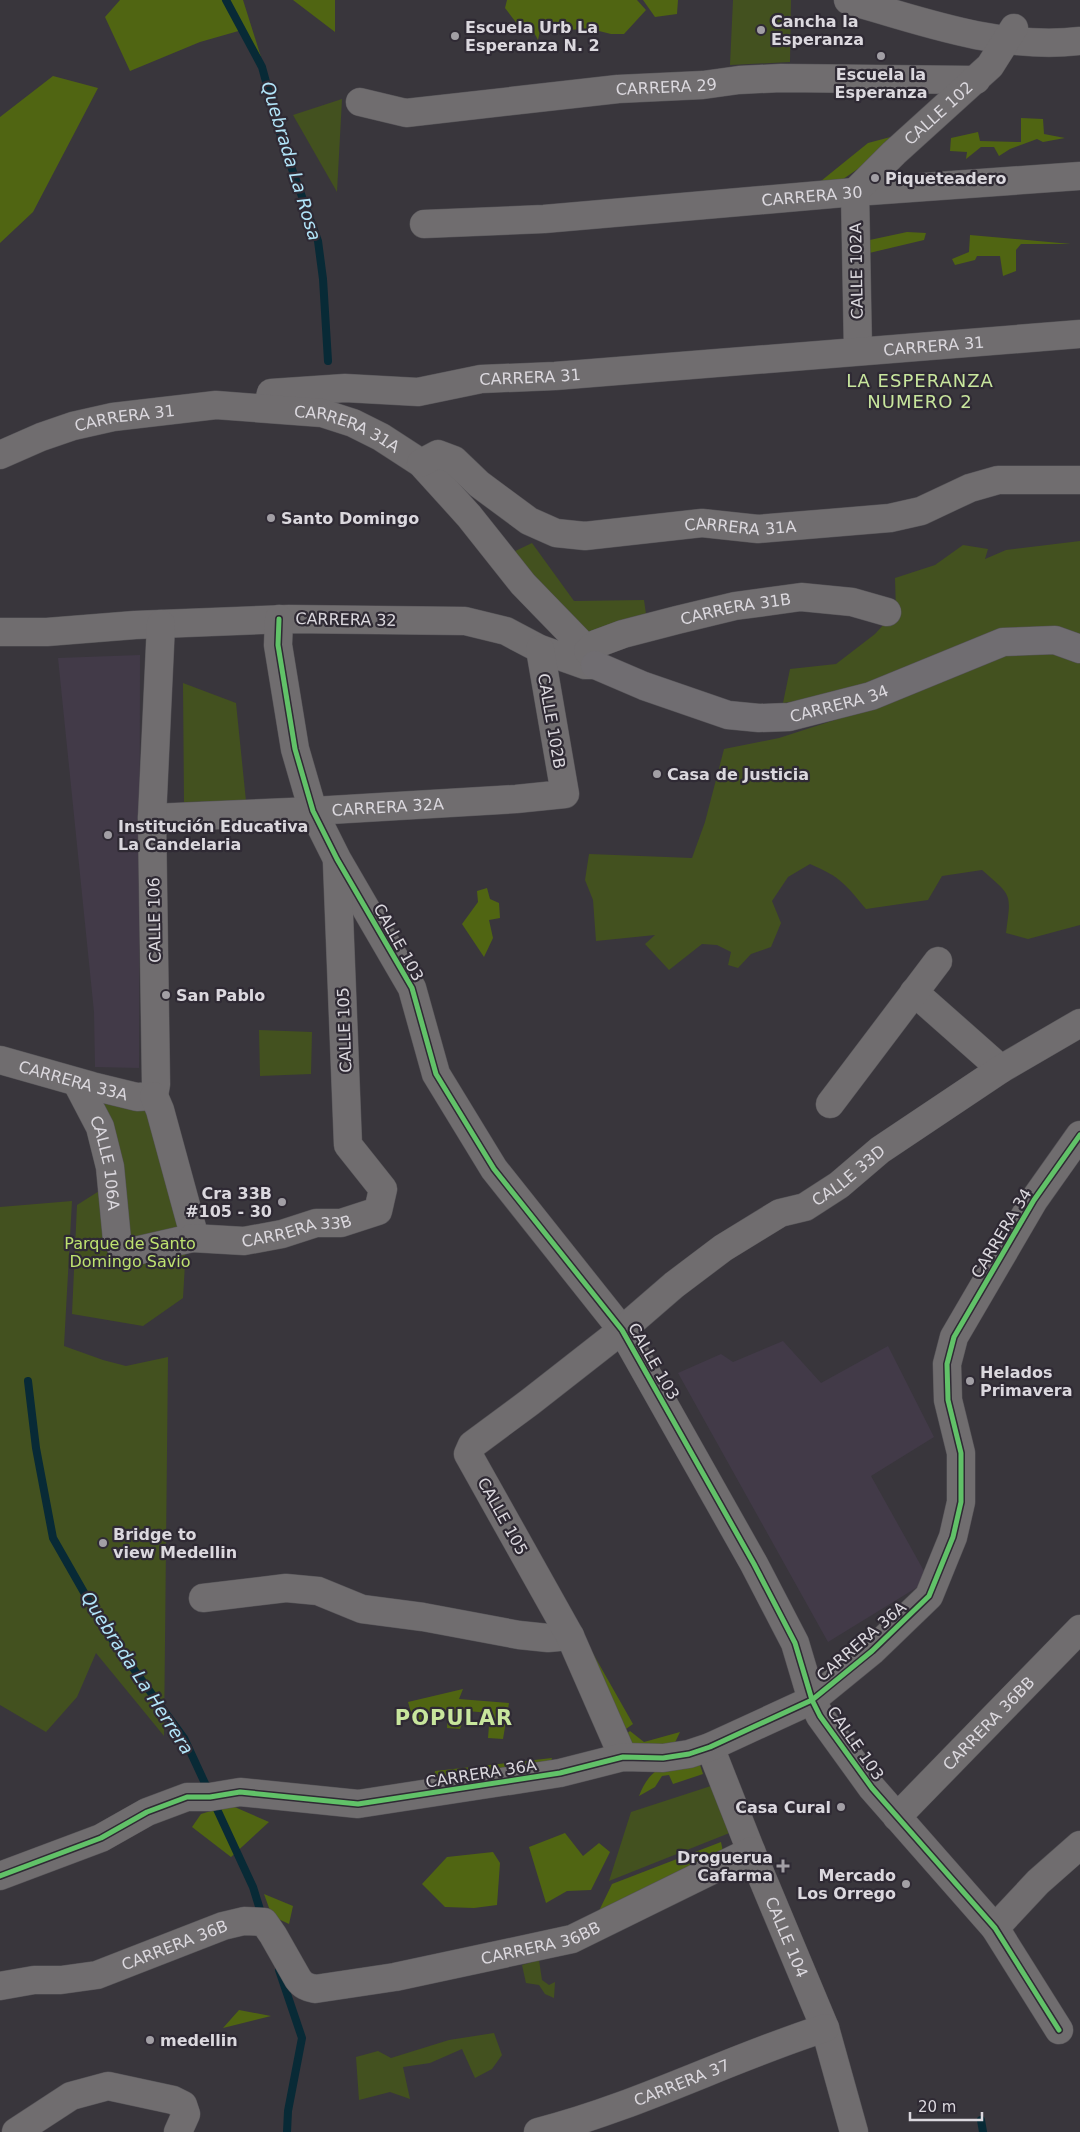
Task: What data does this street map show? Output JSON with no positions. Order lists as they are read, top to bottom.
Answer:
{
  "streets": {
    "main road": ["CARRERA 34"],
    "street": [
      "CARRERA 29",
      "CALLE 102",
      "CARRERA 30",
      "CALLE 102A",
      "CARRERA 31",
      "CARRERA 31A",
      "CARRERA 31B",
      "CARRERA 32",
      "CALLE 102B",
      "CARRERA 32A",
      "CALLE 106",
      "CALLE 103",
      "CALLE 105",
      "CARRERA 33A",
      "CALLE 106A",
      "CALLE 33D",
      "CARRERA 33B",
      "CARRERA 36A",
      "CARRERA 36BB",
      "CALLE 104",
      "CARRERA 36B",
      "CARRERA 37"
    ]
  },
  "crossings": [
    ["CARRERA 29", "CALLE 102"],
    ["CALLE 102", "CARRERA 30"],
    ["CALLE 102", "CALLE 102A"],
    ["CARRERA 30", "CALLE 102A"],
    ["CALLE 102A", "CARRERA 31"],
    ["CARRERA 31", "CARRERA 31A"],
    ["CARRERA 31A", "CARRERA 31B"],
    ["CARRERA 31A", "CARRERA 32"],
    ["CARRERA 31A", "CARRERA 34"],
    ["CARRERA 31B", "CARRERA 32"],
    ["CARRERA 31B", "CARRERA 34"],
    ["CARRERA 32", "CARRERA 34"],
    ["CARRERA 32", "CALLE 102B"],
    ["CARRERA 32", "CALLE 106"],
    ["CARRERA 32", "CALLE 103"],
    ["CARRERA 34", "CARRERA 36A"],
    ["CALLE 102B", "CARRERA 32A"],
    ["CARRERA 32A", "CALLE 106"],
    ["CARRERA 32A", "CALLE 103"],
    ["CALLE 106", "CARRERA 33A"],
    ["CALLE 106", "CALLE 106A"],
    ["CALLE 106", "CARRERA 33B"],
    ["CALLE 103", "CALLE 105"],
    ["CALLE 103", "CALLE 33D"],
    ["CALLE 103", "CARRERA 36A"],
    ["CALLE 103", "CARRERA 36BB"],
    ["CALLE 105", "CALLE 33D"],
    ["CALLE 105", "CARRERA 33B"],
    ["CALLE 105", "CARRERA 36A"],
    ["CARRERA 33A", "CALLE 106A"],
    ["CALLE 106A", "CARRERA 33B"],
    ["CARRERA 36A", "CALLE 104"],
    ["CARRERA 36BB", "CALLE 104"],
    ["CARRERA 36BB", "CARRERA 36B"],
    ["CALLE 104", "CARRERA 37"]
  ],
  "districts": ["LA ESPERANZA NUMERO 2", "POPULAR"],
  "water": ["Quebrada La Rosa", "Quebrada La Herrera"],
  "parks": ["Parque de Santo Domingo Savio"],
  "places": {
    "other": [
      "Cancha la Esperanza",
      "Escuela Urb La Esperanza N. 2",
      "Escuela la Esperanza",
      "Piqueteadero",
      "Santo Domingo",
      "Casa de Justicia",
      "Institución Educativa La Candelaria",
      "San Pablo",
      "Cra 33B #105 - 30",
      "Helados Primavera",
      "Bridge to view Medellin",
      "Casa Cural",
      "Mercado Los Orrego",
      "medellin"
    ],
    "health": ["Droguerua Cafarma"]
  },
  "scale_bar": "20 m"
}
